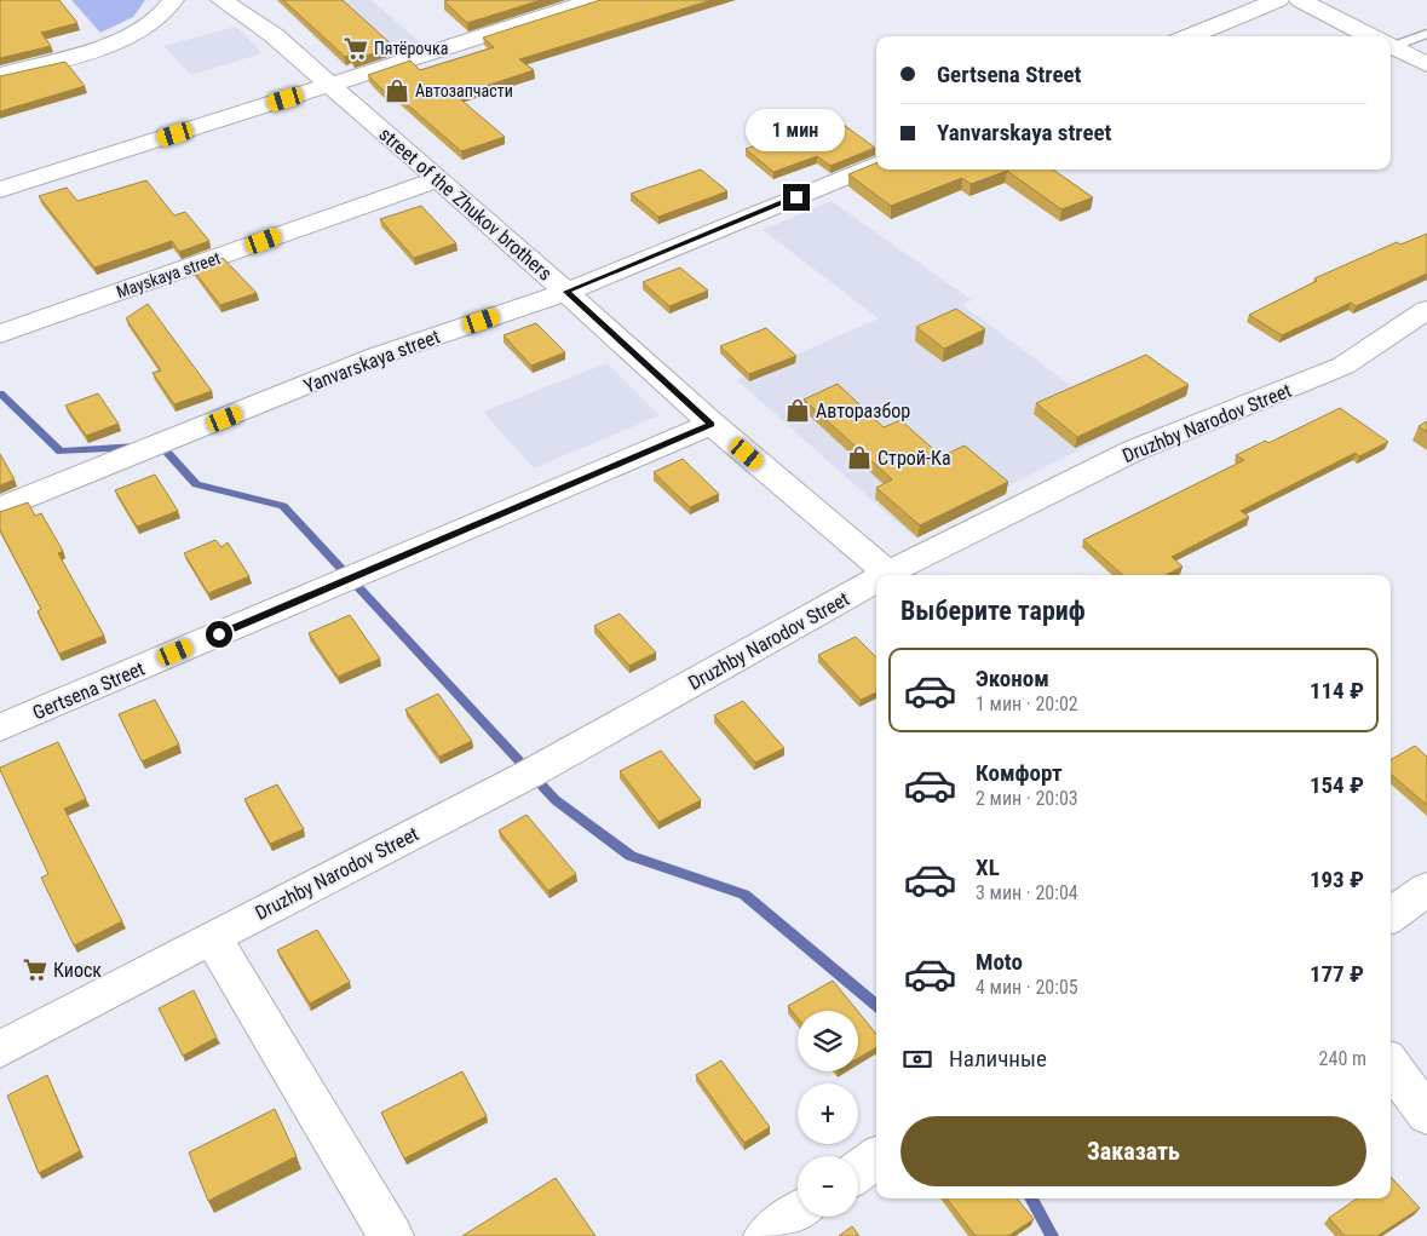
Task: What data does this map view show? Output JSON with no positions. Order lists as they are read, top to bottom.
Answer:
{
  "streets": {
    "street": [
      "street of the Zhukov brothers",
      "Mayskaya street",
      "Yanvarskaya street",
      "Druzhby Narodov Street",
      "Gertsena Street"
    ]
  },
  "crossings": [
    ["street of the Zhukov brothers", "Mayskaya street"],
    ["street of the Zhukov brothers", "Yanvarskaya street"],
    ["street of the Zhukov brothers", "Gertsena Street"]
  ],
  "places": {
    "supermarket": ["Пятёрочка", "Киоск"],
    "shop": ["Автозапчасти", "Авторазбор", "Строй-Ка"]
  },
  "page": {
    "banner": ["Gertsena Street", "Yanvarskaya street"],
    "bubble": "1 мин",
    "heading": "Выберите тариф",
    "list": [
      {
        "name": "Эконом",
        "note": "1 мин · 20:02",
        "value": "114 ₽"
      },
      {
        "name": "Комфорт",
        "note": "2 мин · 20:03",
        "value": "154 ₽"
      },
      {
        "name": "XL",
        "note": "3 мин · 20:04",
        "value": "193 ₽"
      },
      {
        "name": "Moto",
        "note": "4 мин · 20:05",
        "value": "177 ₽"
      }
    ],
    "map_buttons": ["+", "−"],
    "pay": ["Наличные", "240 m"],
    "buttons": "Заказать"
  }
}
